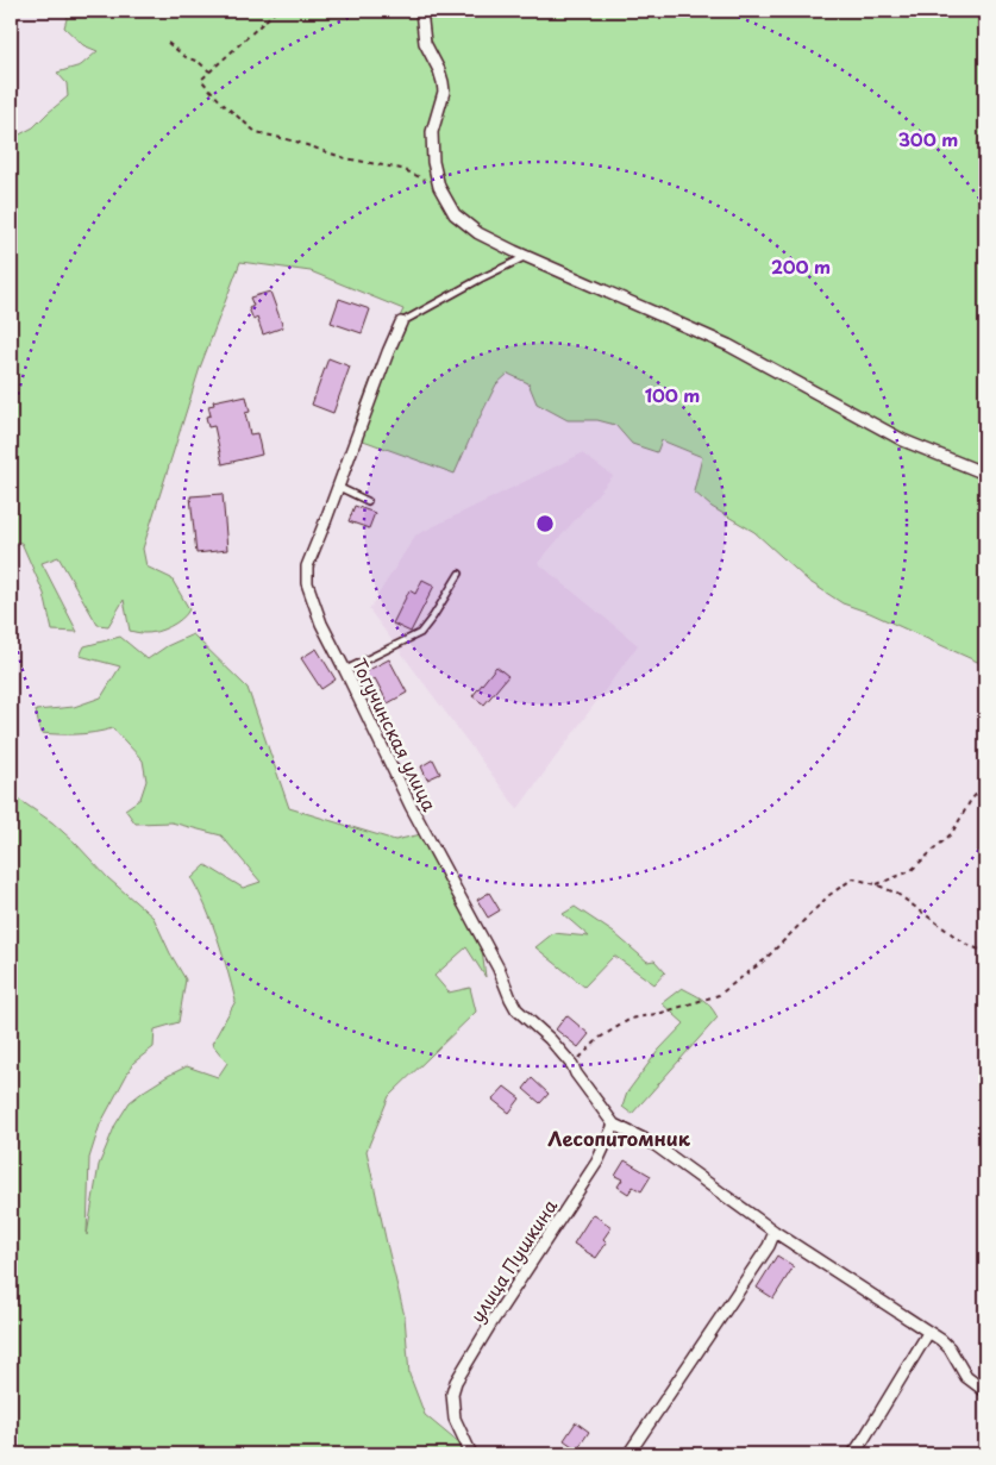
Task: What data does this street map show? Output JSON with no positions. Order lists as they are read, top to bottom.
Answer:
{
  "streets": {
    "street": ["Тогучинская улица", "улица Пушкина"]
  },
  "crossings": [
    ["Тогучинская улица", "улица Пушкина"]
  ],
  "districts": ["Лесопитомник"],
  "rings": ["300 m", "200 m", "100 m"]
}
